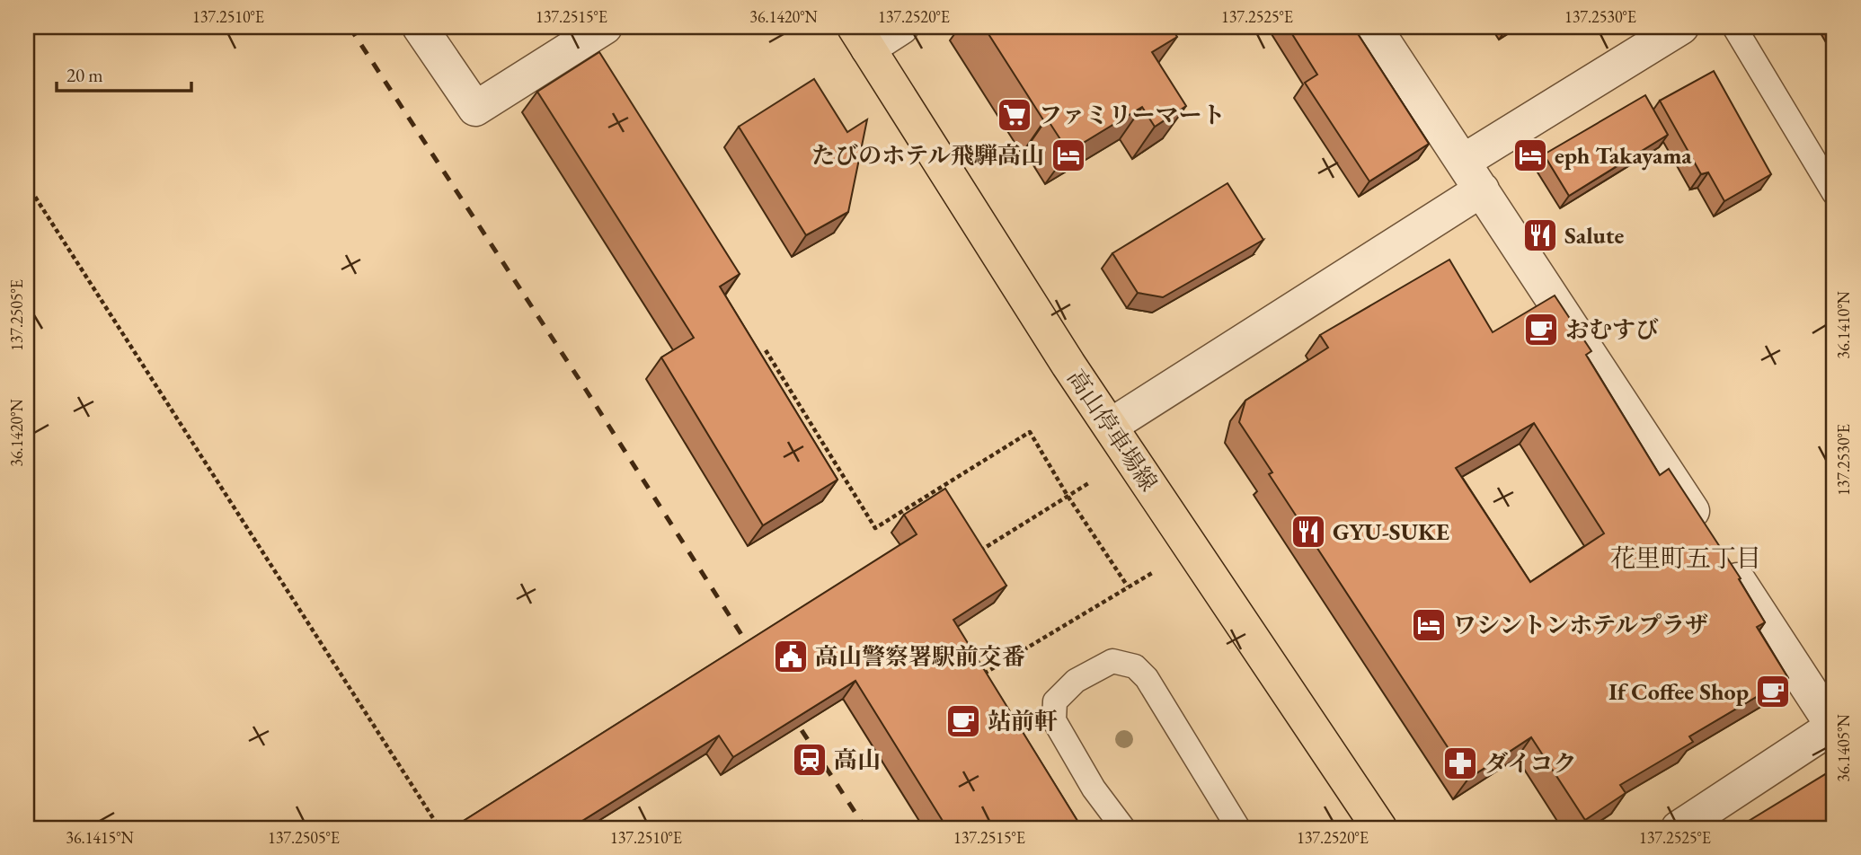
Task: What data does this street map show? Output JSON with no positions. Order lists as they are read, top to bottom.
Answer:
{
  "streets": {
    "main road": ["高山停車場線"]
  },
  "districts": ["花里町五丁目"],
  "places": {
    "supermarket": ["ファミリーマート"],
    "hotel": ["たびのホテル飛騨高山", "eph Takayama", "ワシントンホテルプラザ"],
    "restaurant": ["Salute", "GYU-SUKE"],
    "cafe": ["おむすび", "If Coffee Shop", "站前軒"],
    "public building": ["高山警察署駅前交番"],
    "station": ["高山"],
    "pharmacy": ["ダイコク"]
  },
  "scale_bar": "20 m",
  "coordinates": [
    "137.2510°E",
    "137.2515°E",
    "36.1420°N",
    "137.2520°E",
    "137.2525°E",
    "137.2530°E",
    "137.2505°E",
    "36.1410°N",
    "36.1405°N",
    "36.1415°N"
  ]
}
